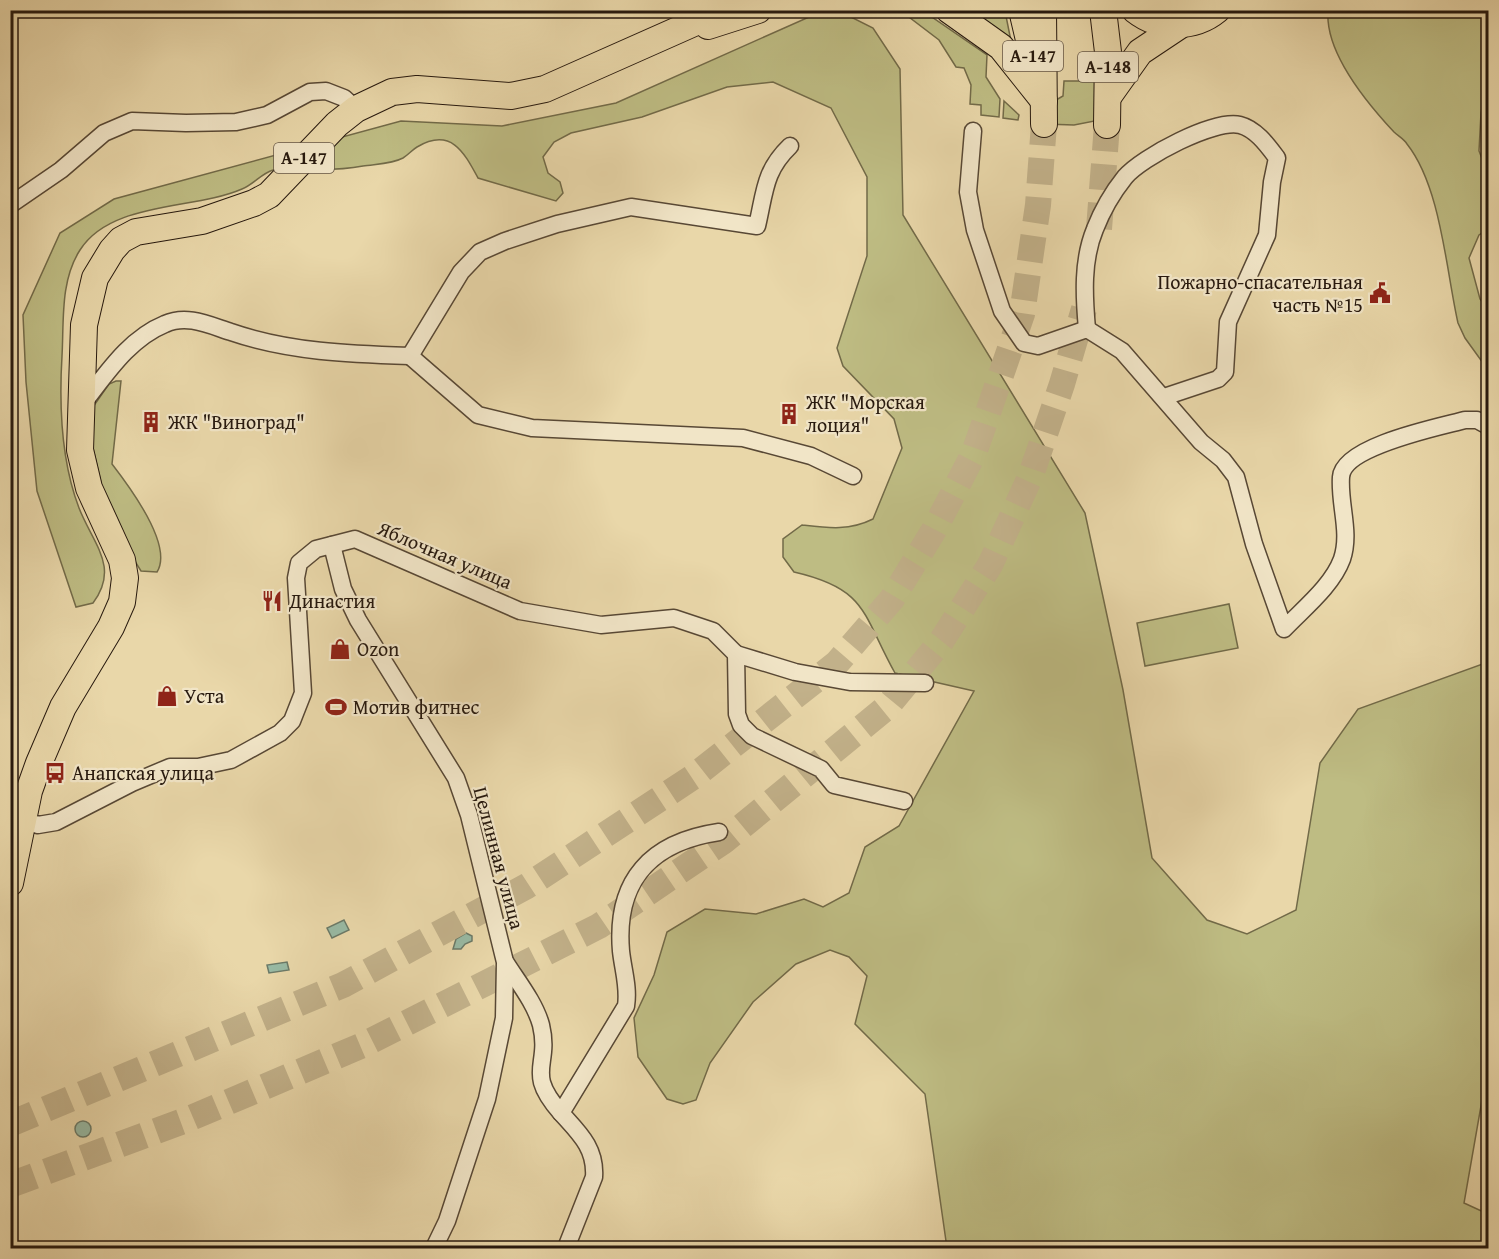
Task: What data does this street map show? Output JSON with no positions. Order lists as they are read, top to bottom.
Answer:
{
  "streets": {
    "main road": ["А-147", "А-148"],
    "street": ["Яблочная улица", "Целинная улица"]
  },
  "crossings": [
    ["Яблочная улица", "Целинная улица"]
  ],
  "places": {
    "public building": ["Пожарно-спасательная часть №15"],
    "building": ["ЖК \"Морская лоция\"", "ЖК \"Виноград\""],
    "restaurant": ["Династия"],
    "shop": ["Ozon", "Уста"],
    "sports": ["Мотив фитнес"],
    "bus stop": ["Анапская улица"]
  }
}
